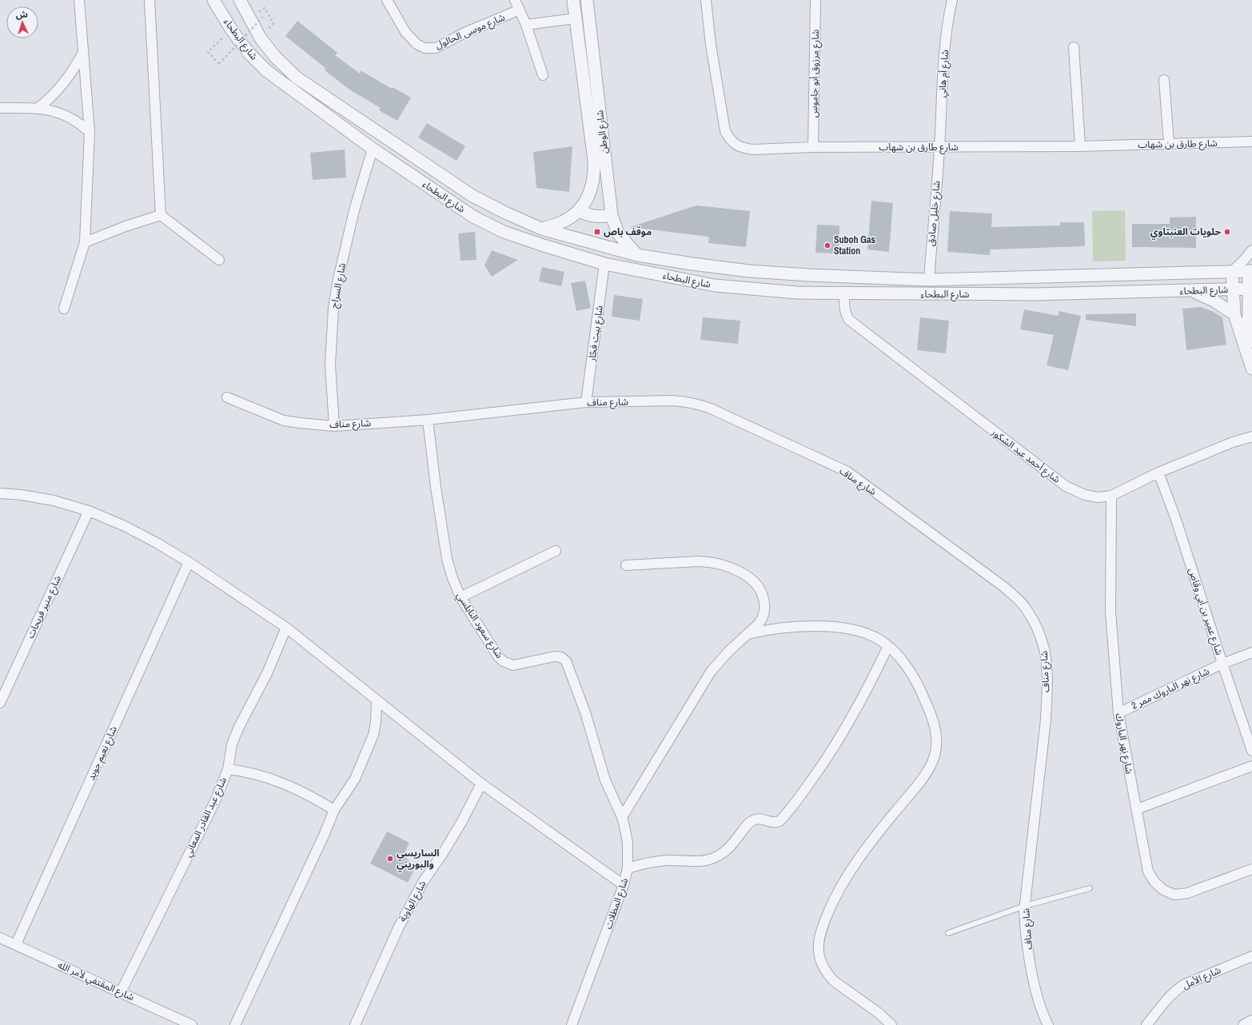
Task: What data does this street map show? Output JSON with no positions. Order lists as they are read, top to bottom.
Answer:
{
  "streets": {
    "street": [
      "شارع موسى الحالول",
      "شارع البطحاء",
      "شارع مرزوق أبو جاموس",
      "شارع أم هاني",
      "شارع الوطن",
      "شارع طارق بن شهاب",
      "شارع خليل صادق",
      "شارع السراج",
      "شارع بيت فجّار",
      "شارع مناف",
      "شارع أحمد عبد الشكور",
      "شارع منير فريحات",
      "شارع عمير بن أبي وقاص",
      "شارع سعود النابلسي",
      "شارع نهر الباروك ممر 2",
      "شارع نهر الباروك",
      "شارع نعيم جويد",
      "شارع عبد القادر المعاني",
      "شارع الهاوية",
      "شارع المظلات",
      "شارع الأمل",
      "شارع المقتفي لأمر الله"
    ]
  },
  "crossings": [
    ["شارع البطحاء", "شارع الوطن"],
    ["شارع البطحاء", "شارع خليل صادق"],
    ["شارع البطحاء", "شارع السراج"],
    ["شارع البطحاء", "شارع بيت فجّار"],
    ["شارع البطحاء", "شارع أحمد عبد الشكور"],
    ["شارع مرزوق أبو جاموس", "شارع طارق بن شهاب"],
    ["شارع أم هاني", "شارع طارق بن شهاب"],
    ["شارع أم هاني", "شارع خليل صادق"],
    ["شارع طارق بن شهاب", "شارع خليل صادق"],
    ["شارع السراج", "شارع مناف"],
    ["شارع بيت فجّار", "شارع مناف"],
    ["شارع مناف", "شارع سعود النابلسي"],
    ["شارع أحمد عبد الشكور", "شارع عمير بن أبي وقاص"],
    ["شارع أحمد عبد الشكور", "شارع نهر الباروك"],
    ["شارع عمير بن أبي وقاص", "شارع نهر الباروك ممر 2"],
    ["شارع سعود النابلسي", "شارع المظلات"],
    ["شارع نهر الباروك ممر 2", "شارع نهر الباروك"],
    ["شارع نعيم جويد", "شارع المقتفي لأمر الله"],
    ["شارع عبد القادر المعاني", "شارع المقتفي لأمر الله"]
  ],
  "places": {
    "transit": ["موقف باص"],
    "other": ["حلويات العنبتاوي", "Suboh Gas Station", "الساريسي والبوريني"]
  },
  "north": "top"
}
